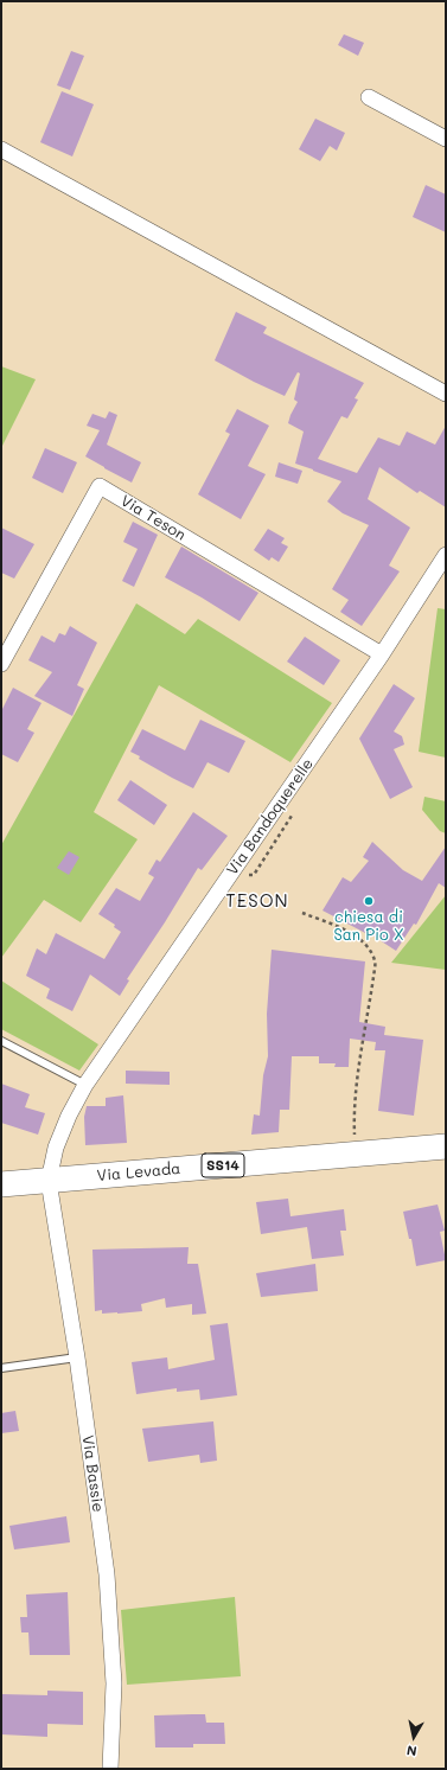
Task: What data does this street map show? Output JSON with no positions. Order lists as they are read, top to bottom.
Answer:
{
  "streets": {
    "main road": ["SS14", "Via Levada"],
    "street": ["Via Teson", "Via Bandoquerelle", "Via Bassie"]
  },
  "crossings": [
    ["Via Teson", "Via Bandoquerelle"],
    ["Via Bandoquerelle", "Via Levada"],
    ["Via Bandoquerelle", "Via Bassie"],
    ["Via Levada", "Via Bassie"]
  ],
  "districts": ["TESON"],
  "places": ["chiesa di San Pio X"],
  "north": "bottom"
}
